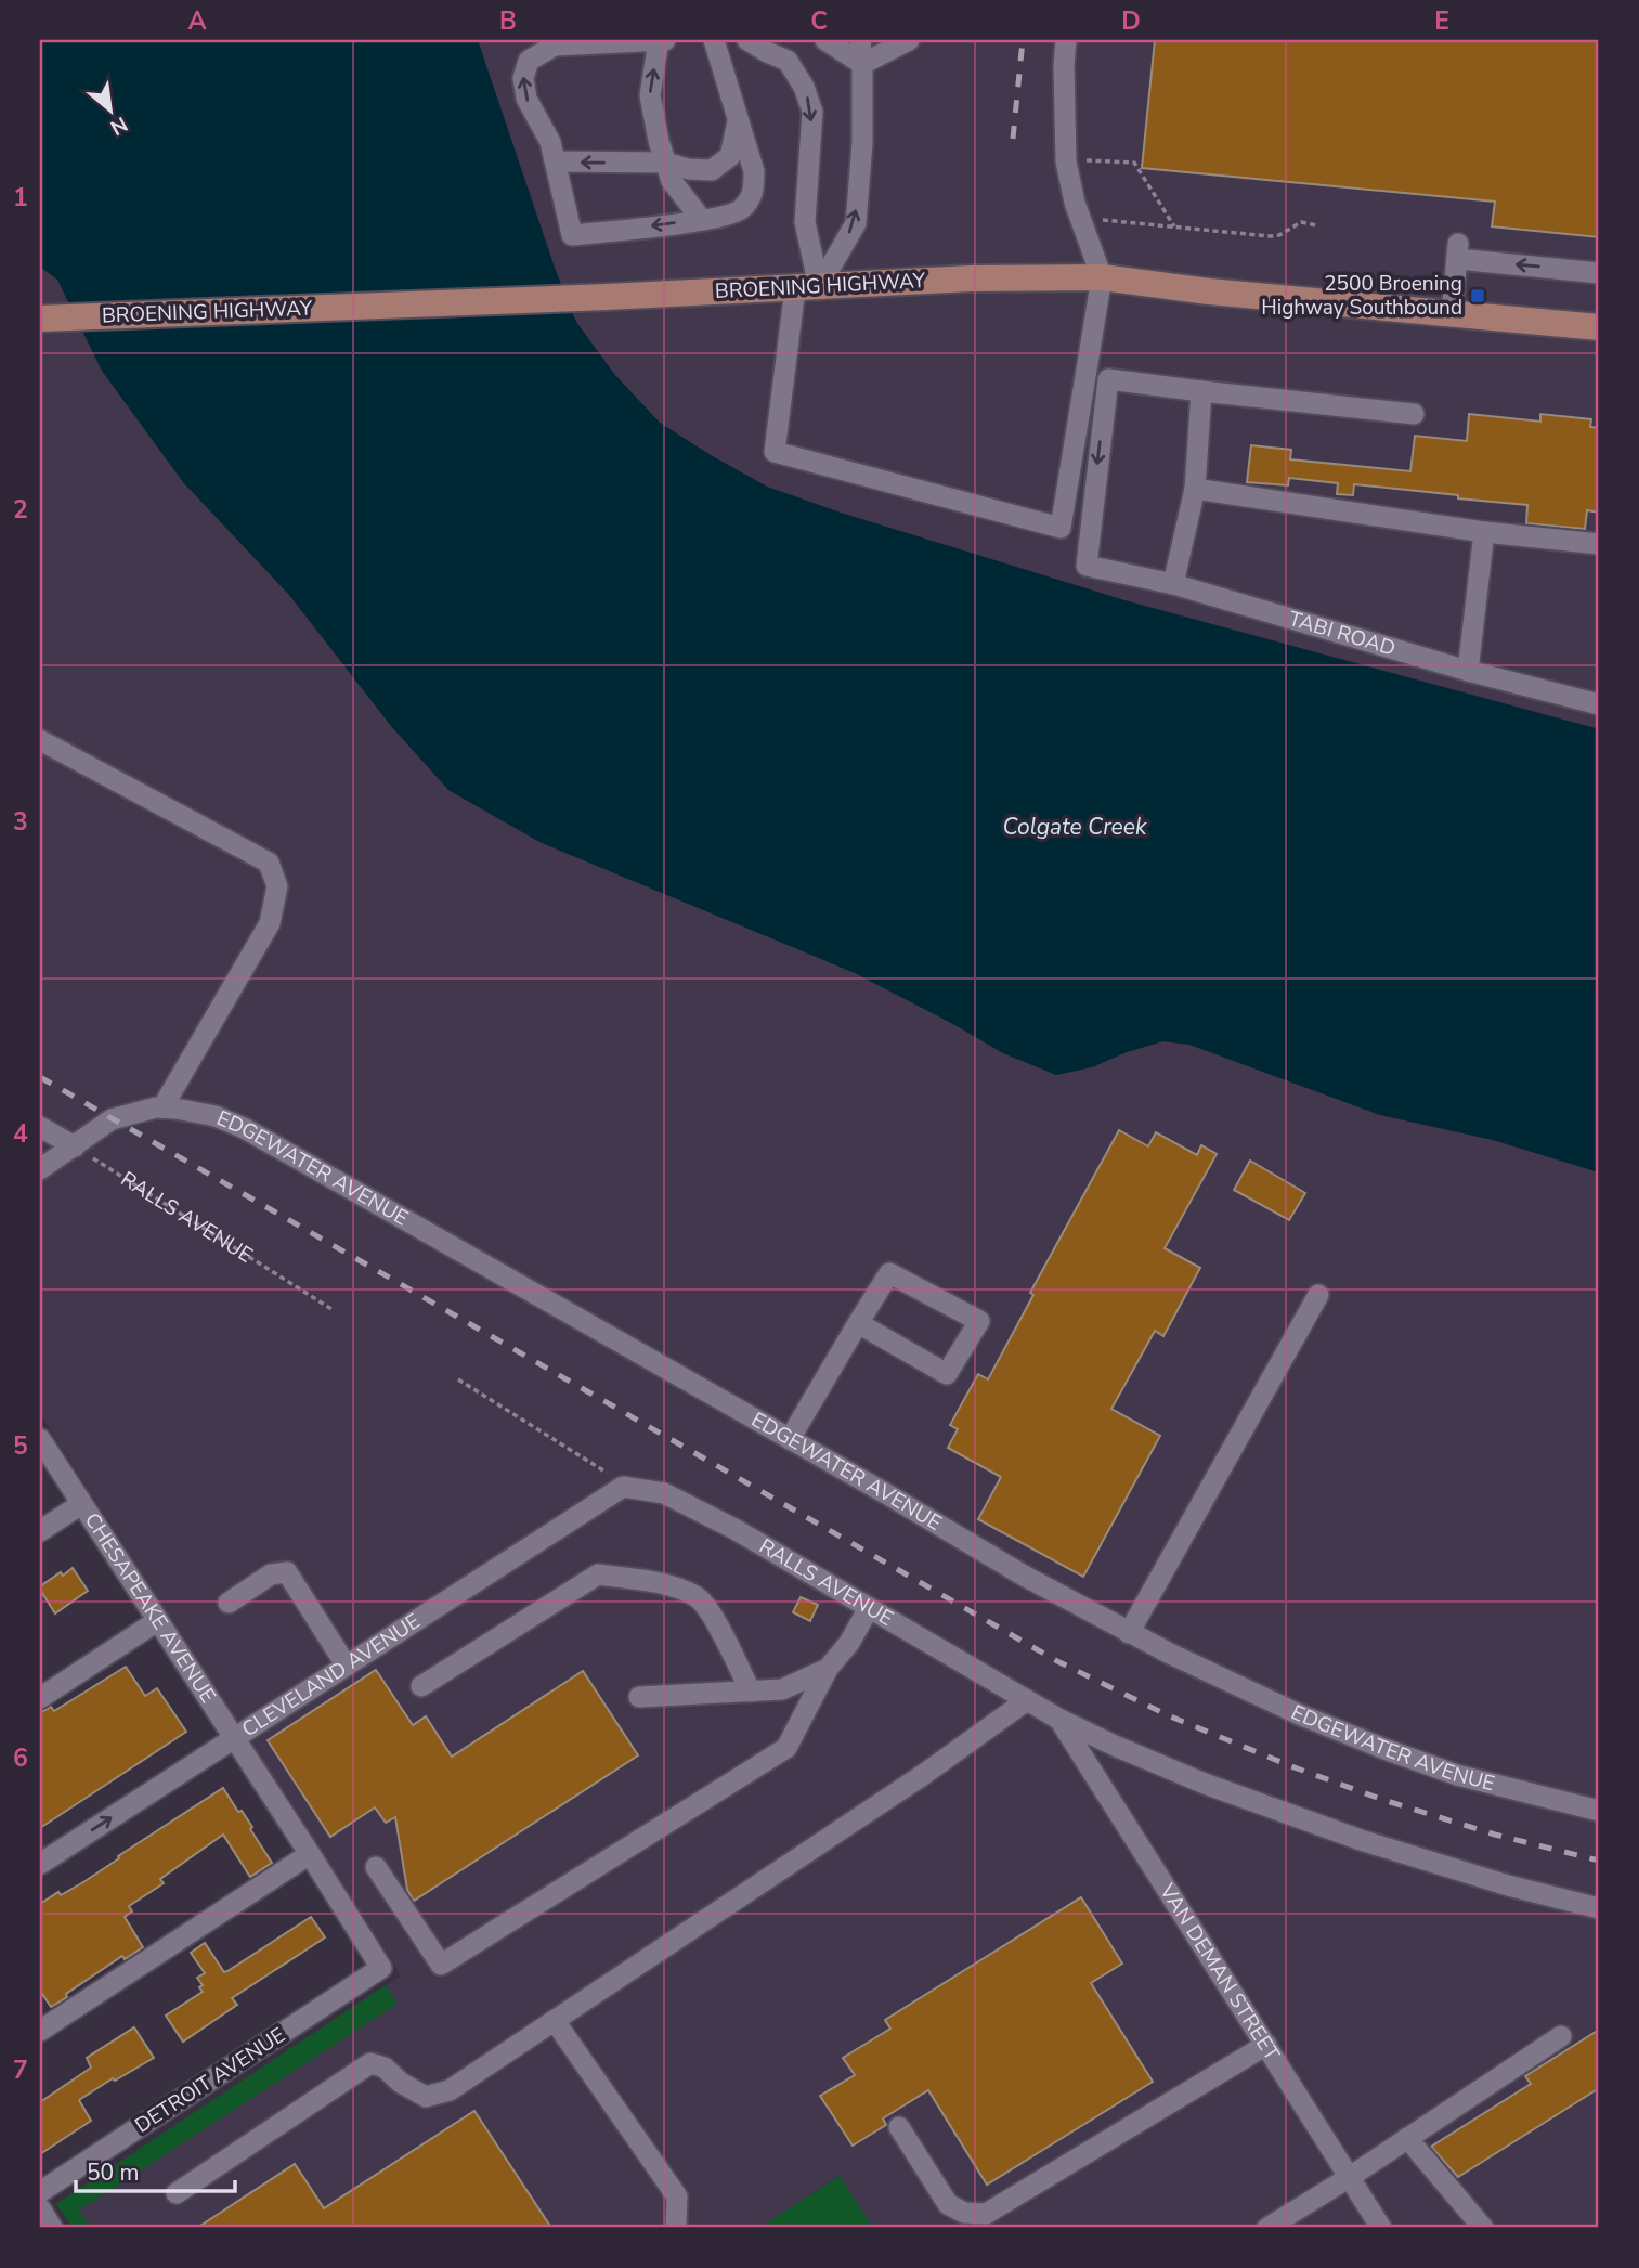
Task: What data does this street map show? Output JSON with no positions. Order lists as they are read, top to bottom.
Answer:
{
  "streets": {
    "main road": ["BROENING HIGHWAY"],
    "street": [
      "TABI ROAD",
      "EDGEWATER AVENUE",
      "RALLS AVENUE",
      "CHESAPEAKE AVENUE",
      "CLEVELAND AVENUE",
      "VAN DEMAN STREET",
      "DETROIT AVENUE"
    ]
  },
  "crossings": [
    ["EDGEWATER AVENUE", "RALLS AVENUE"],
    ["RALLS AVENUE", "CLEVELAND AVENUE"],
    ["RALLS AVENUE", "VAN DEMAN STREET"],
    ["CHESAPEAKE AVENUE", "CLEVELAND AVENUE"],
    ["CHESAPEAKE AVENUE", "DETROIT AVENUE"]
  ],
  "water": ["Colgate Creek"],
  "places": {
    "transit": ["2500 Broening Highway Southbound"]
  },
  "scale_bar": "50 m",
  "north": "bottom right",
  "grid": {
    "columns": [
      "A",
      "B",
      "C",
      "D",
      "E"
    ],
    "rows": [
      "1",
      "2",
      "3",
      "4",
      "5",
      "6",
      "7"
    ]
  }
}
